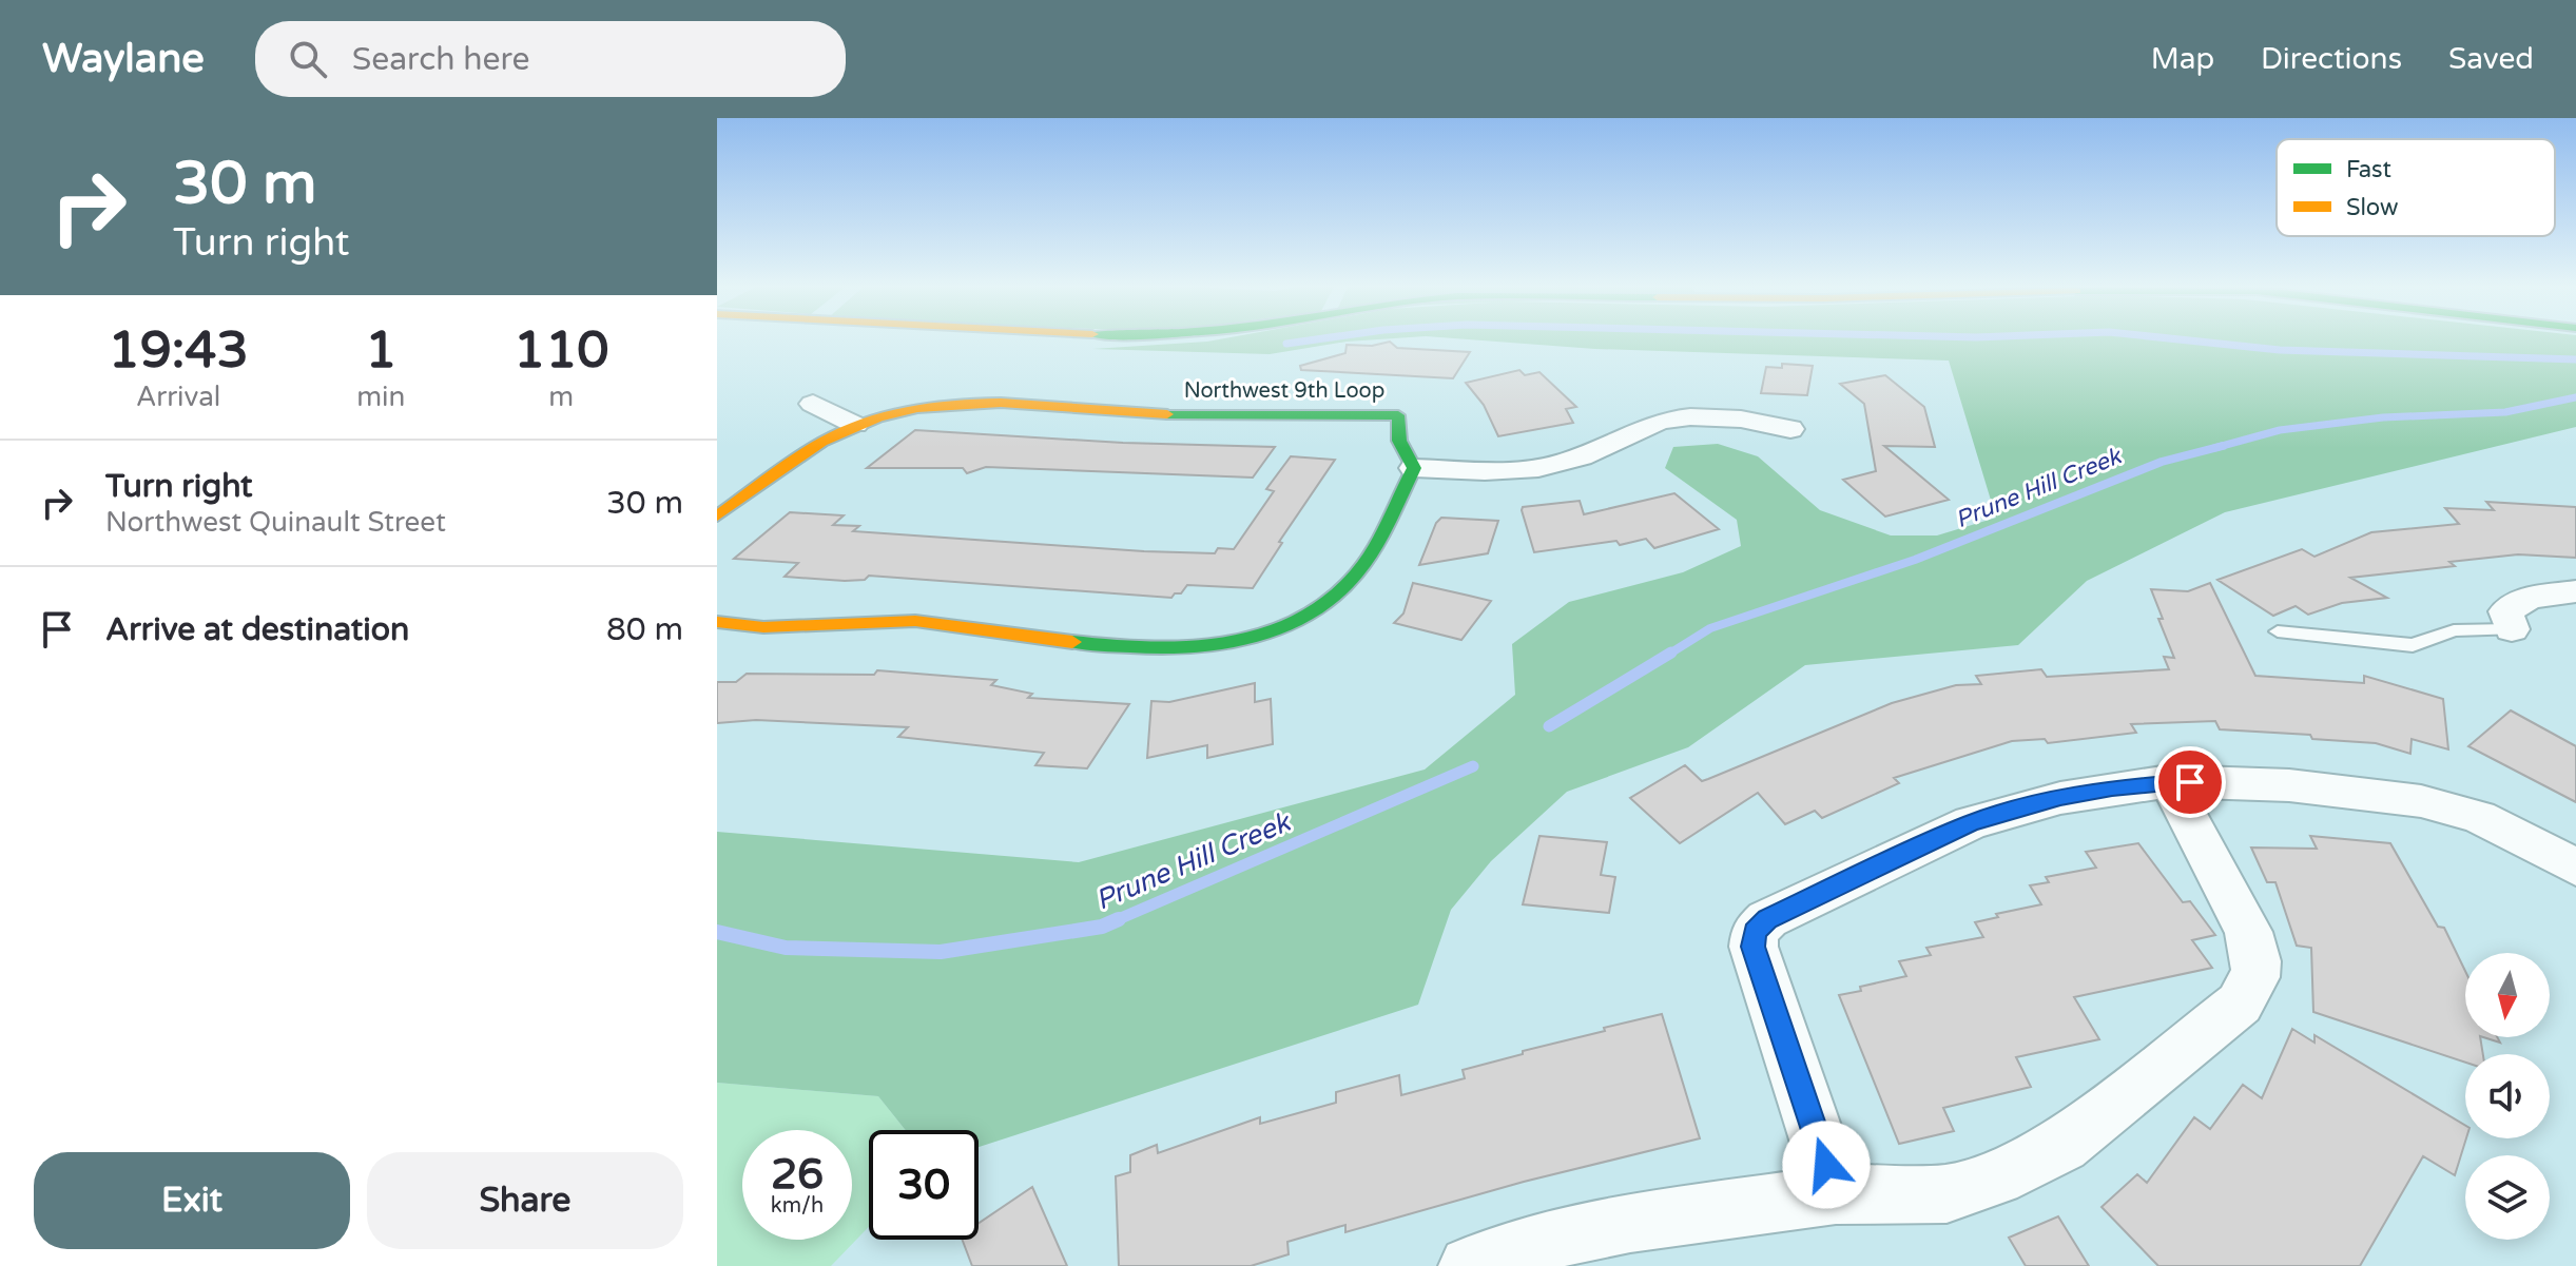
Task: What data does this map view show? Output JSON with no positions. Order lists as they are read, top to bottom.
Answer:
{
  "streets": {
    "street": ["Northwest 9th Loop"]
  },
  "water": ["Prune Hill Creek"],
  "legend": ["Fast", "Slow"],
  "north": "bottom",
  "page": {
    "header": "Waylane",
    "search": "Search here",
    "nav": ["Map", "Directions", "Saved"],
    "turn": ["30 m", "Turn right"],
    "eta": [
      "19:43",
      "Arrival",
      "1",
      "min",
      "110",
      "m"
    ],
    "list": [
      {
        "name": "Turn right",
        "note": "Northwest Quinault Street",
        "value": "30 m"
      },
      {
        "name": "Arrive at destination",
        "value": "80 m"
      }
    ],
    "speed": "26 km/h",
    "limit": "30",
    "buttons": ["Exit", "Share"]
  }
}
